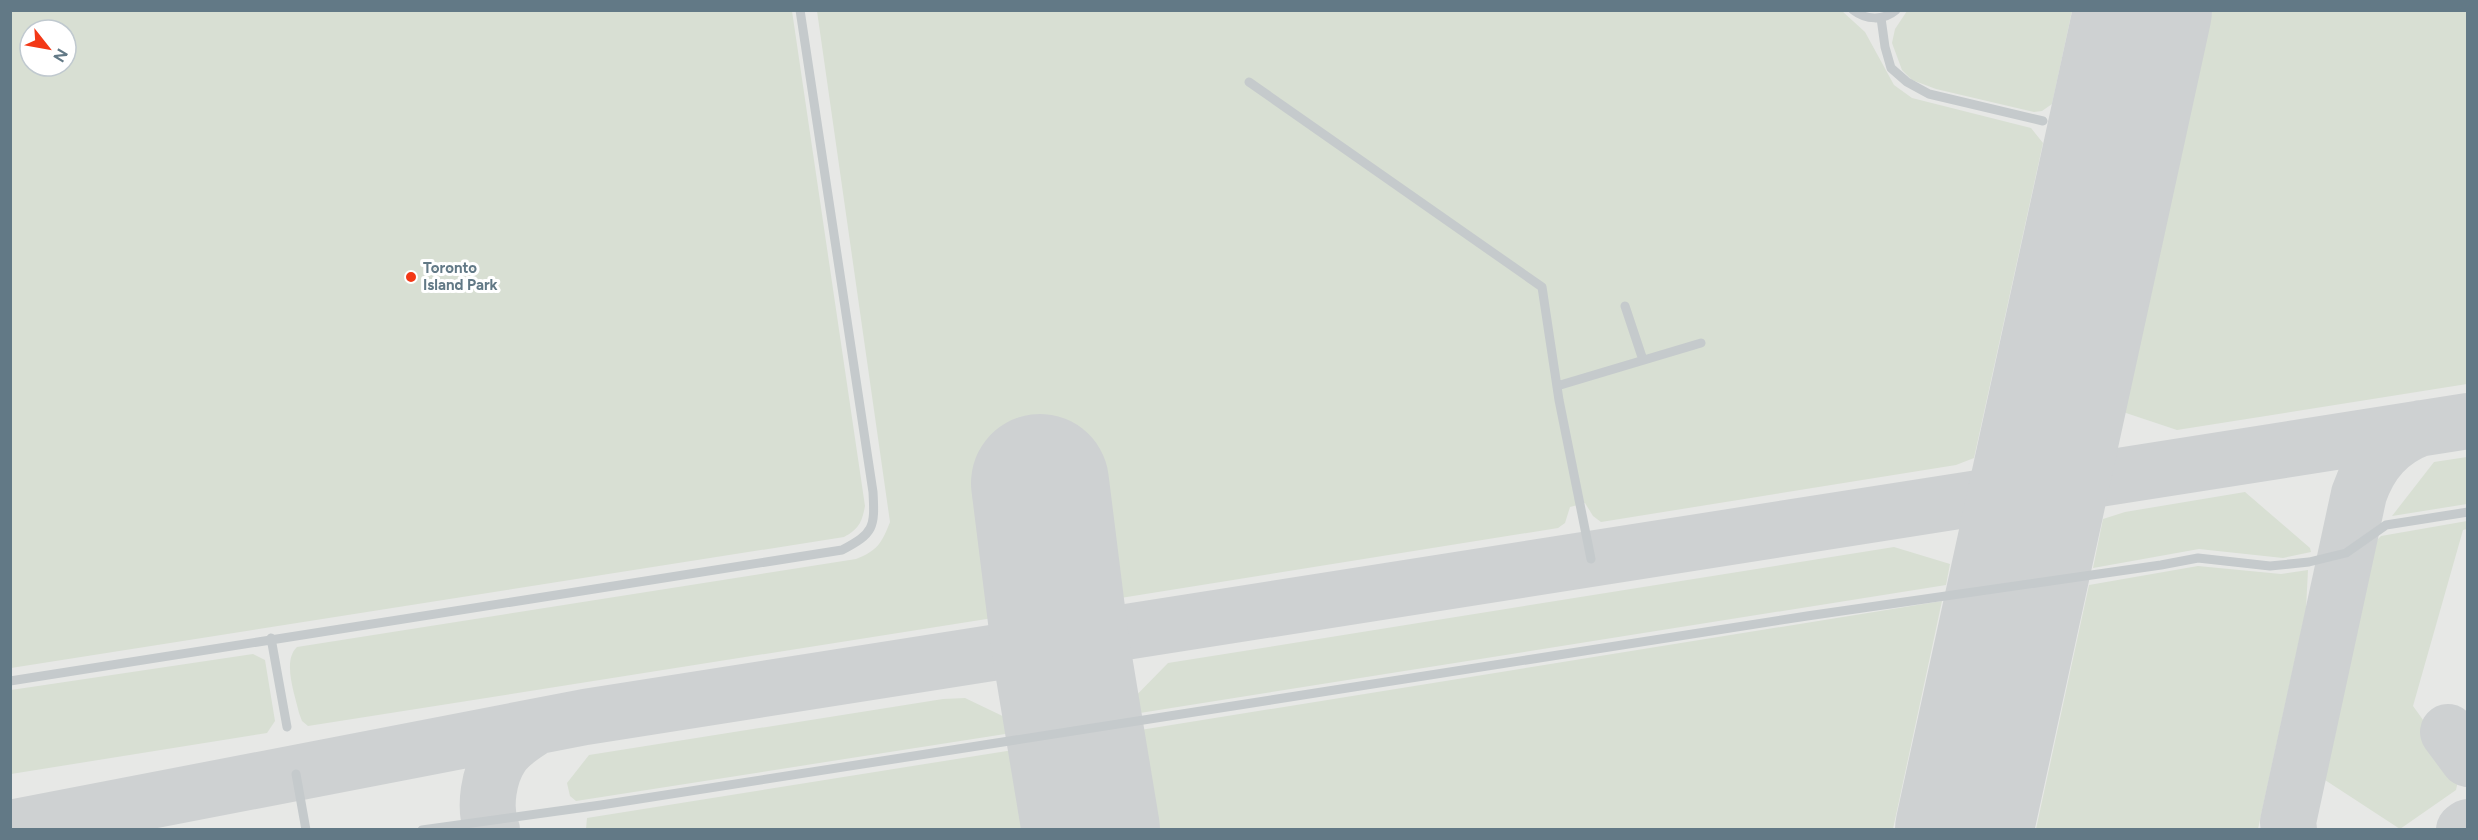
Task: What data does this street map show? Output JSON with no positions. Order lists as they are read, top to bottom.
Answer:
{
  "places": ["Toronto Island Park"],
  "north": "bottom right"
}
